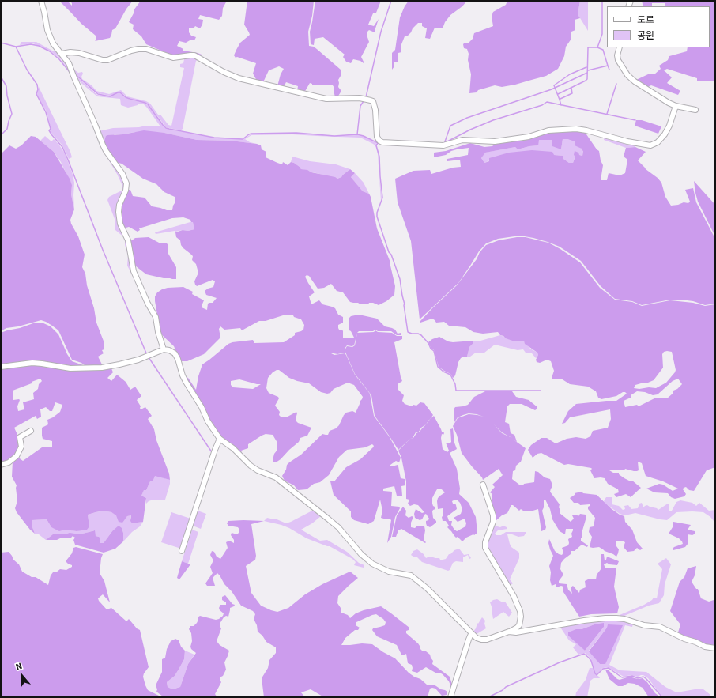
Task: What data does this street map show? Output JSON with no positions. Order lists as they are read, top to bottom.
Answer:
{
  "legend": ["도로", "공원"],
  "north": "top"
}
